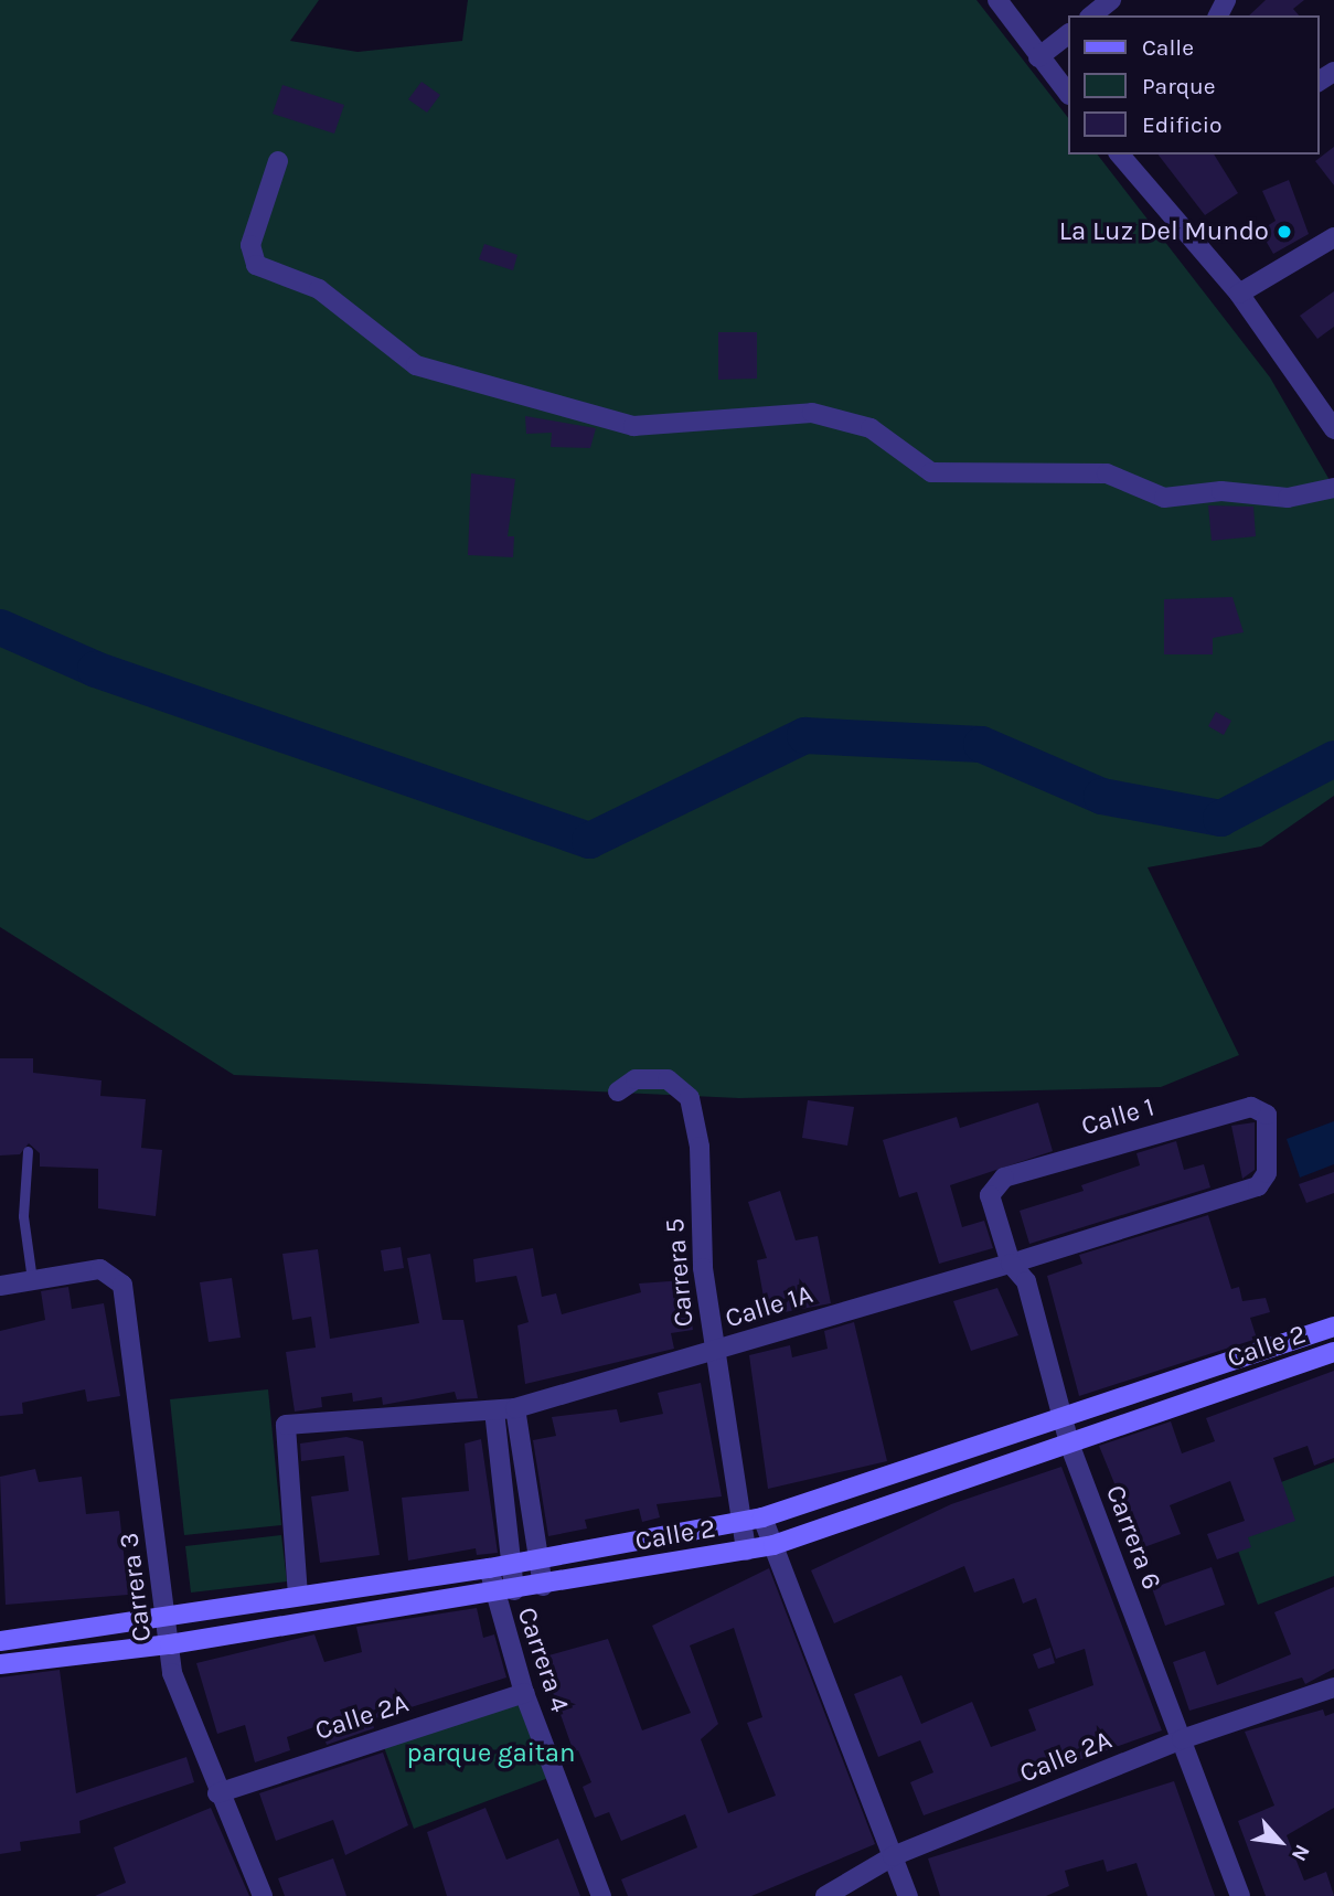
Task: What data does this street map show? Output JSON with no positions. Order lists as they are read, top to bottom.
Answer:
{
  "streets": {
    "main road": ["Calle 2"],
    "street": [
      "Calle 1",
      "Carrera 5",
      "Calle 1A",
      "Carrera 6",
      "Carrera 3",
      "Carrera 4",
      "Calle 2A"
    ]
  },
  "crossings": [
    ["Calle 1", "Calle 1A"],
    ["Calle 1", "Carrera 6"],
    ["Carrera 5", "Calle 1A"],
    ["Carrera 5", "Calle 2"],
    ["Calle 1A", "Calle 2"],
    ["Calle 1A", "Carrera 6"],
    ["Calle 1A", "Carrera 4"],
    ["Calle 2", "Carrera 6"],
    ["Calle 2", "Carrera 3"],
    ["Calle 2", "Carrera 4"],
    ["Carrera 6", "Calle 2A"],
    ["Carrera 3", "Calle 2A"],
    ["Carrera 4", "Calle 2A"]
  ],
  "parks": ["parque gaitan"],
  "places": ["La Luz Del Mundo"],
  "legend": ["Calle", "Parque", "Edificio"],
  "north": "bottom right"
}
